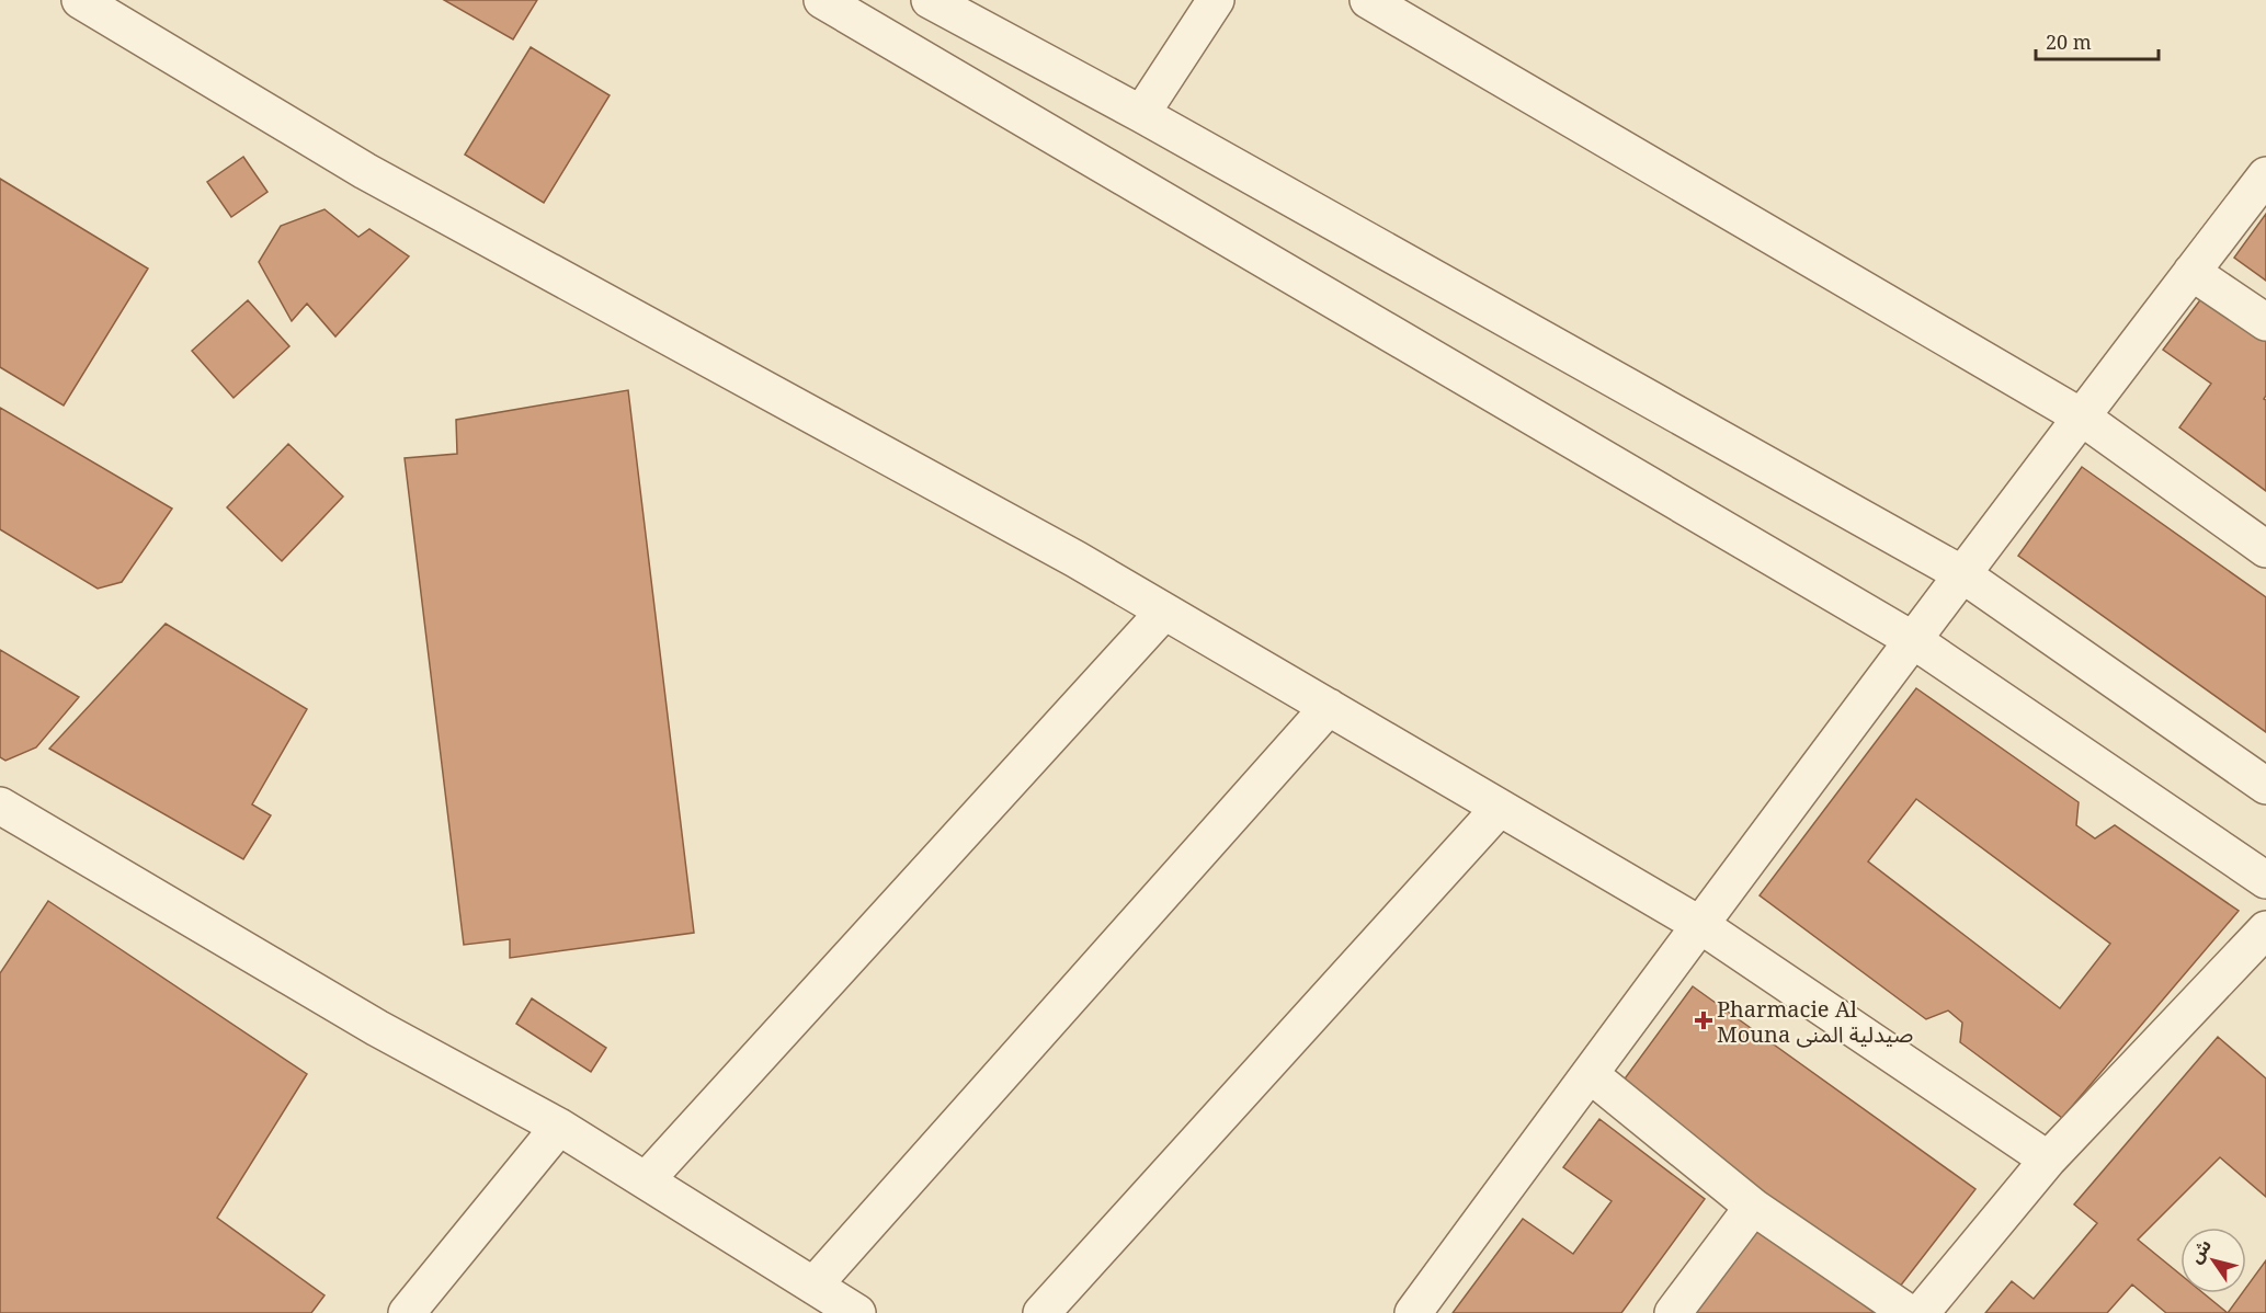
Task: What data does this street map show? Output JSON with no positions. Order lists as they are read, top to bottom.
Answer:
{
  "places": {
    "health": ["Pharmacie Al Mouna صيدلية المنى"]
  },
  "scale_bar": "20 m",
  "north": "top left"
}
